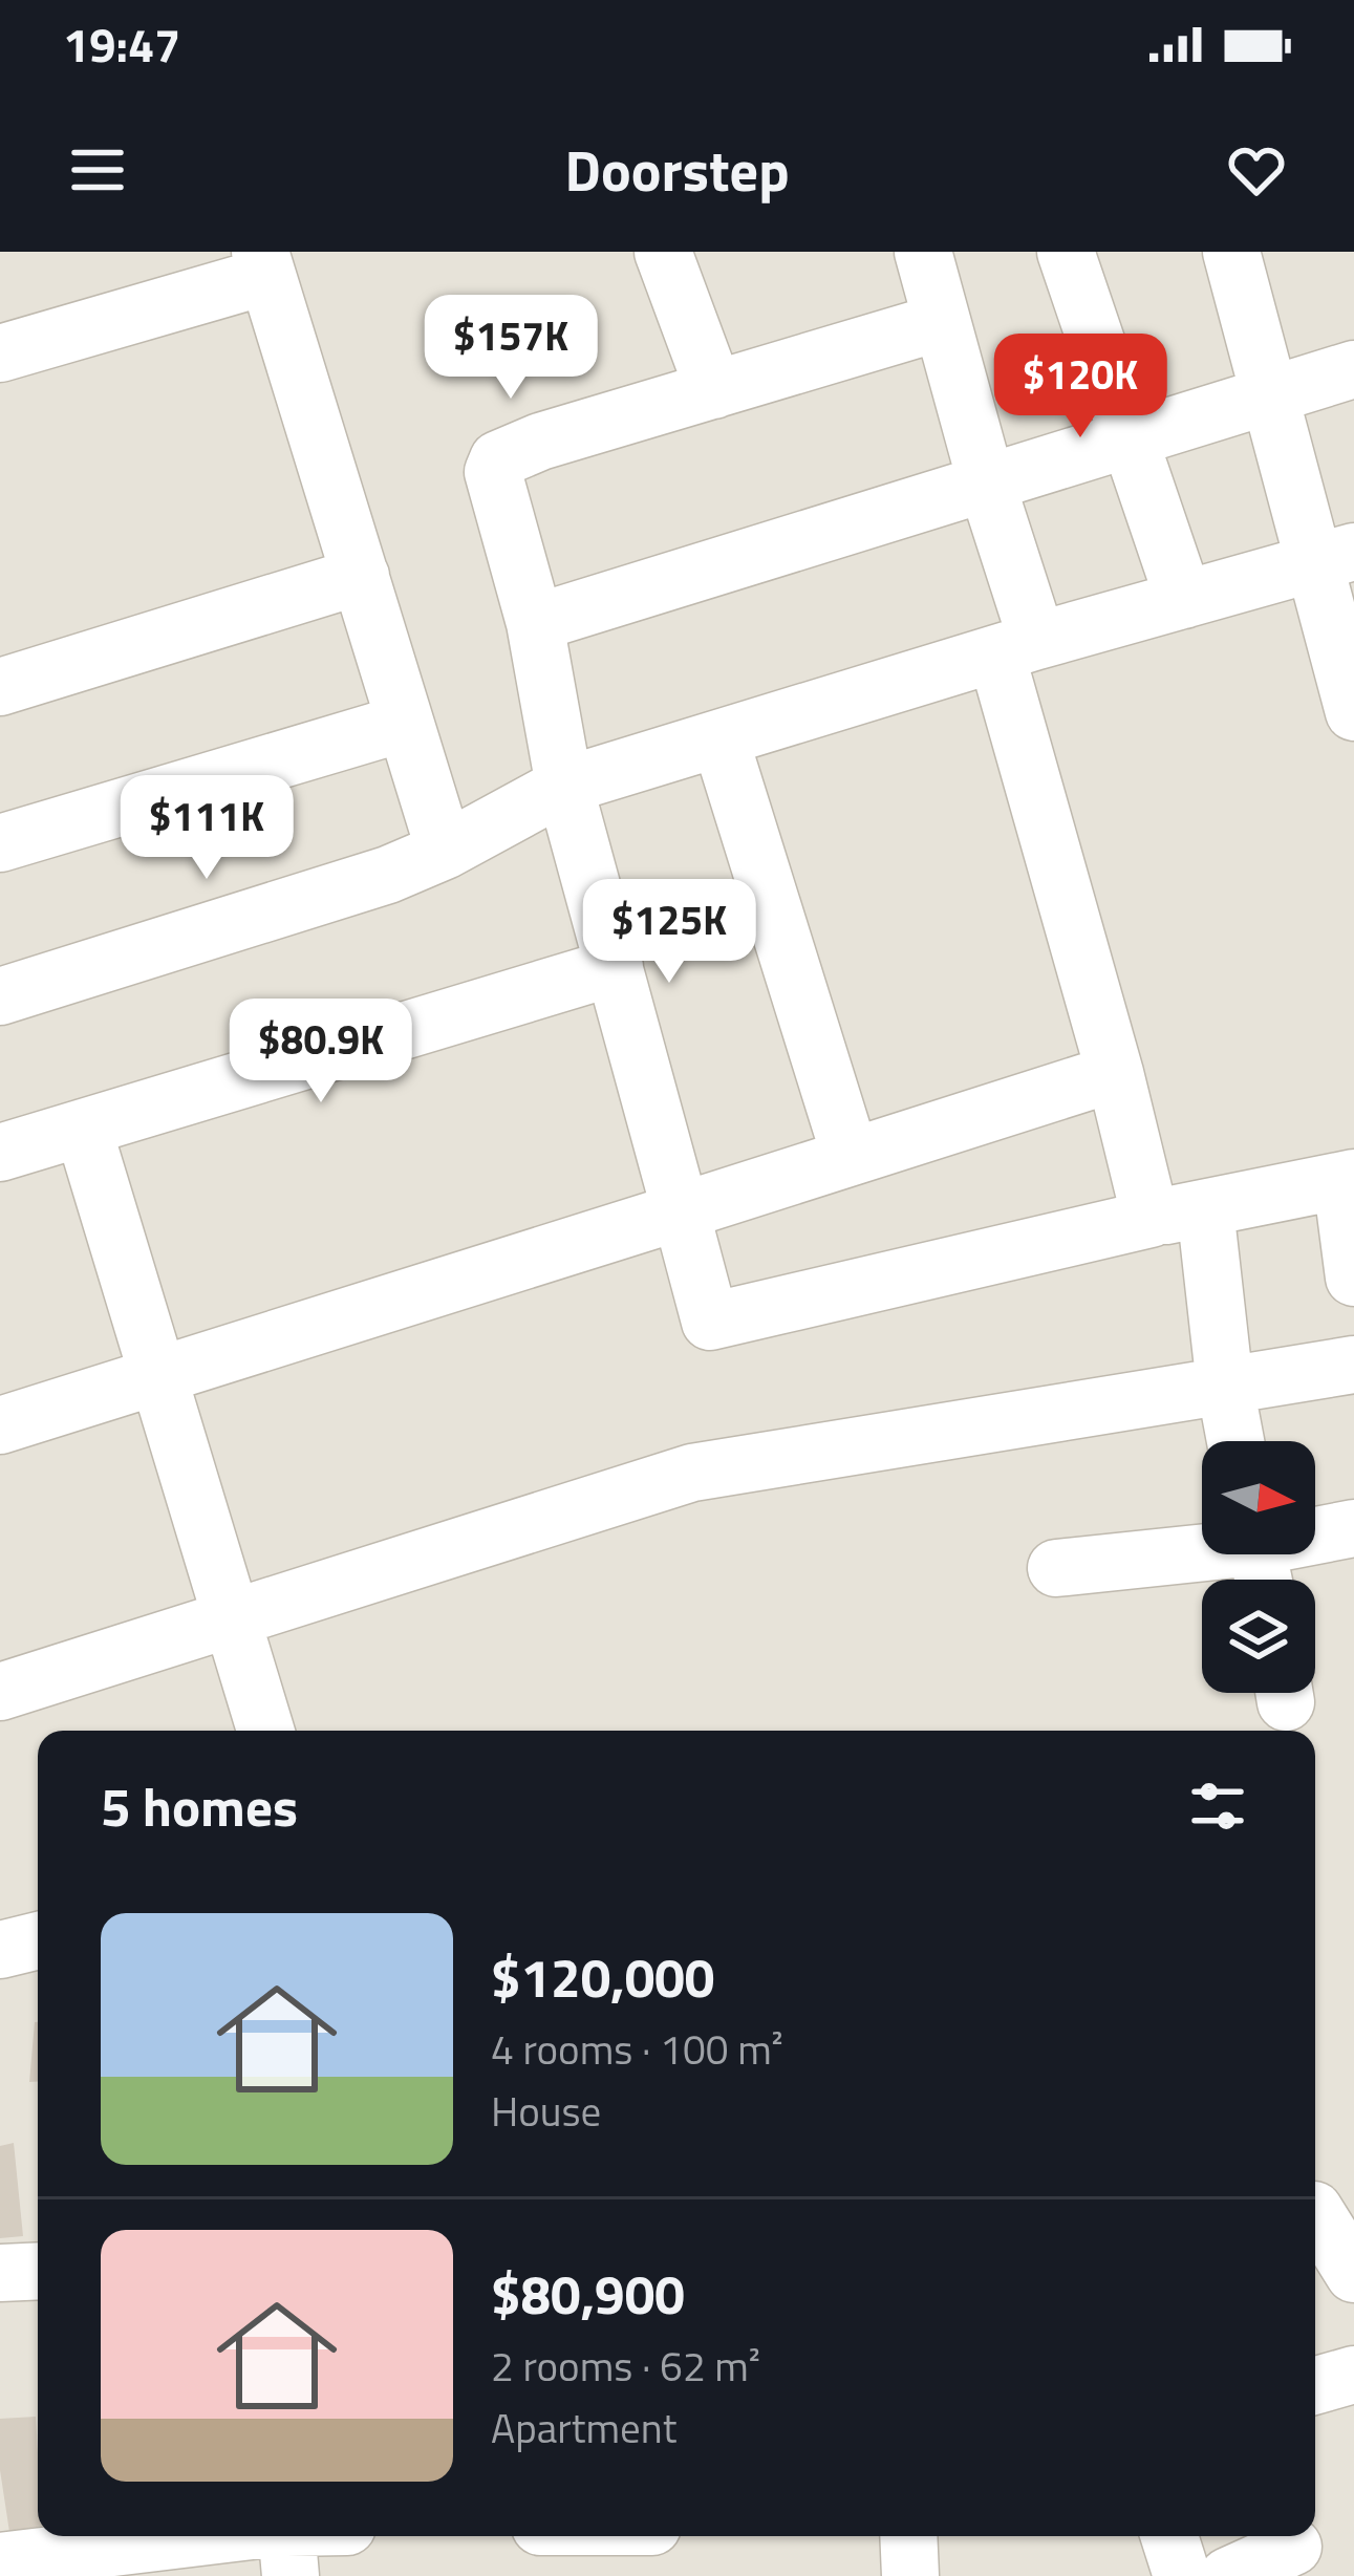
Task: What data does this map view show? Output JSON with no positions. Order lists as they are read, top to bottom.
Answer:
{
  "north": "right",
  "page": {
    "status": "19:47",
    "header": "Doorstep",
    "price": [
      "$157K",
      "$120K",
      "$111K",
      "$125K",
      "$80.9K"
    ],
    "heading": "5 homes",
    "list": [
      {
        "name": "$120,000",
        "note": "4 rooms · 100 m² · House"
      },
      {
        "name": "$80,900",
        "note": "2 rooms · 62 m² · Apartment"
      }
    ]
  }
}
